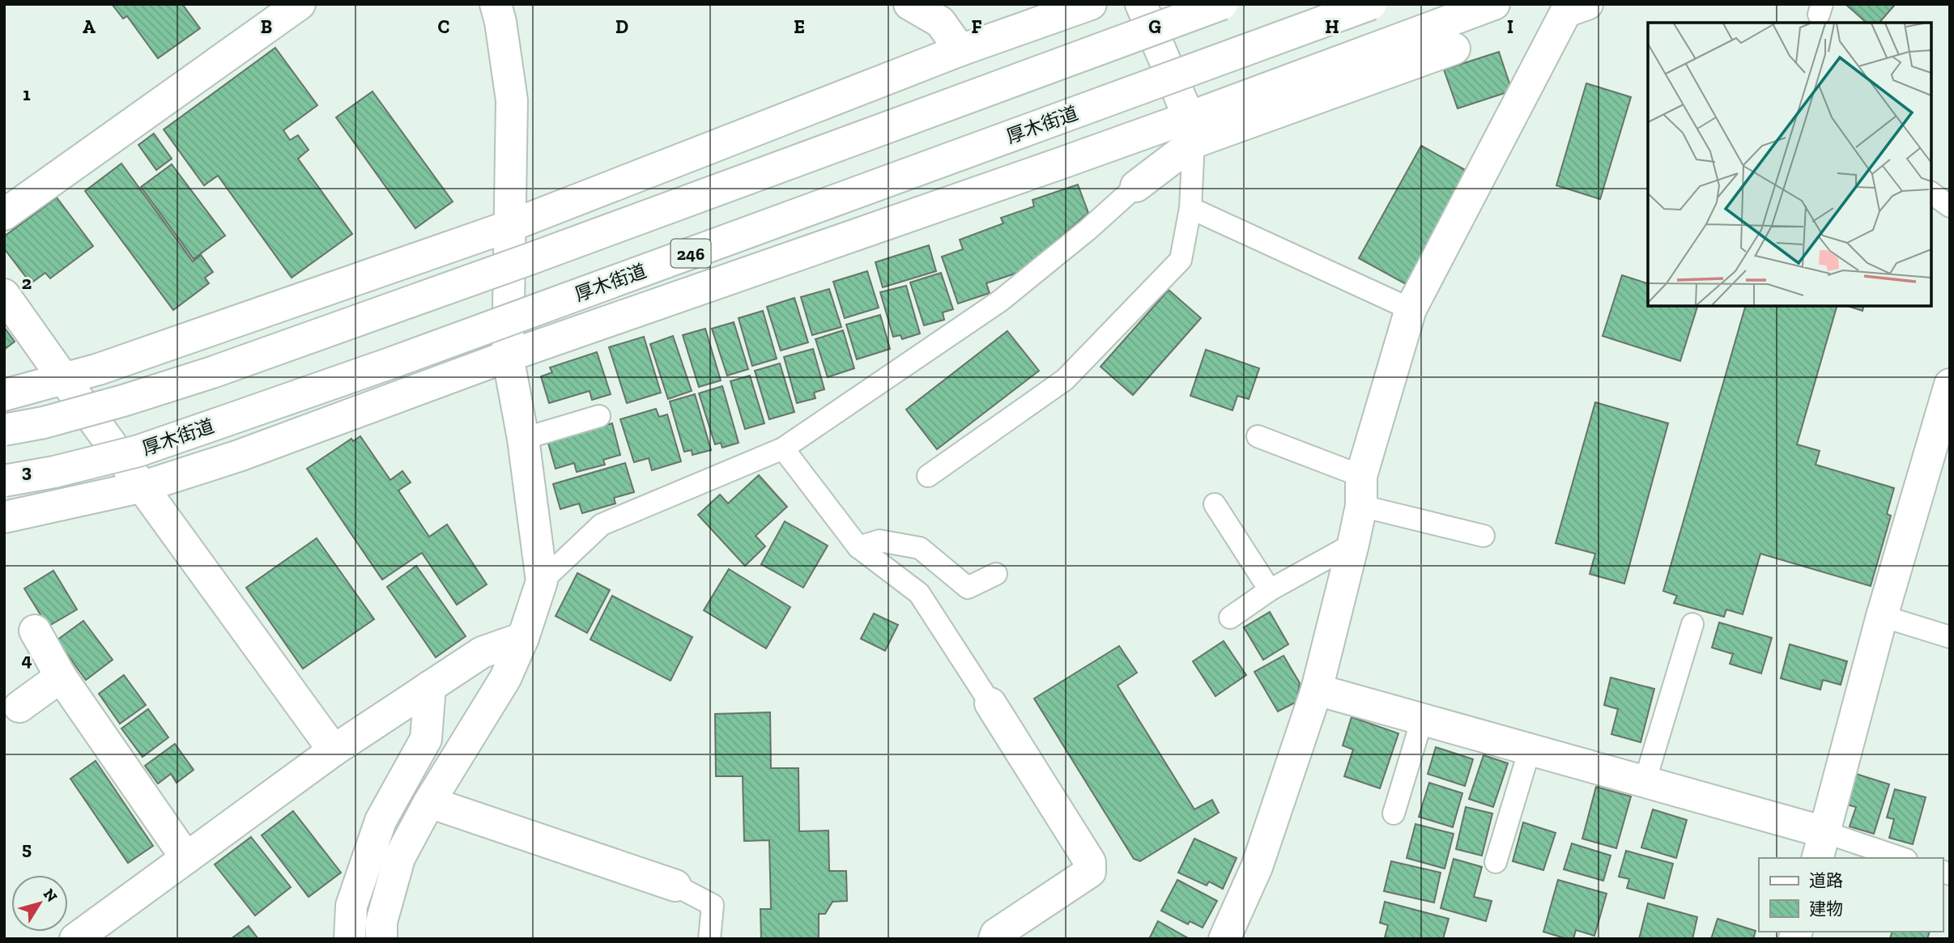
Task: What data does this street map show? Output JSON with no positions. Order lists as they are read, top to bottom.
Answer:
{
  "streets": {
    "main road": ["厚木街道", "246"]
  },
  "legend": ["道路", "建物"],
  "north": "top right",
  "grid": {
    "columns": [
      "A",
      "B",
      "C",
      "D",
      "E",
      "F",
      "G",
      "H",
      "I"
    ],
    "rows": [
      "1",
      "2",
      "3",
      "4",
      "5"
    ]
  }
}
